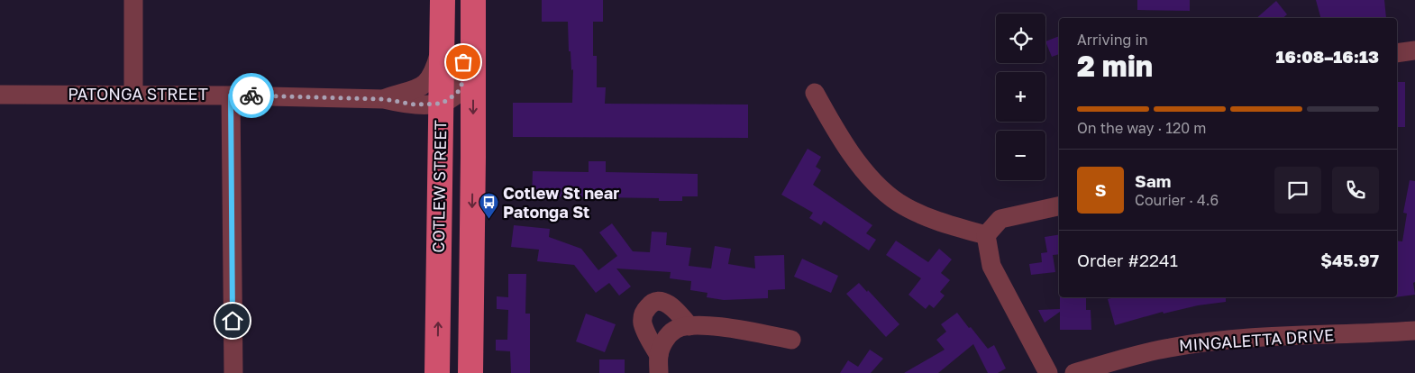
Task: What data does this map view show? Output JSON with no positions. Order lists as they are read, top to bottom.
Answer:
{
  "streets": {
    "main road": ["COTLEW STREET"],
    "street": ["PATONGA STREET", "MINGALETTA DRIVE"]
  },
  "crossings": [
    ["PATONGA STREET", "COTLEW STREET"]
  ],
  "places": {
    "bus stop": ["Cotlew St near Patonga St"]
  },
  "page": {
    "map_buttons": ["+", "−"],
    "heading": ["2 min", "Arriving in", "16:08–16:13"],
    "panel": [
      "Sam",
      "Courier · 4.6",
      "Order #2241",
      "$45.97"
    ],
    "bar": "On the way · 120 m",
    "round": "S"
  }
}
